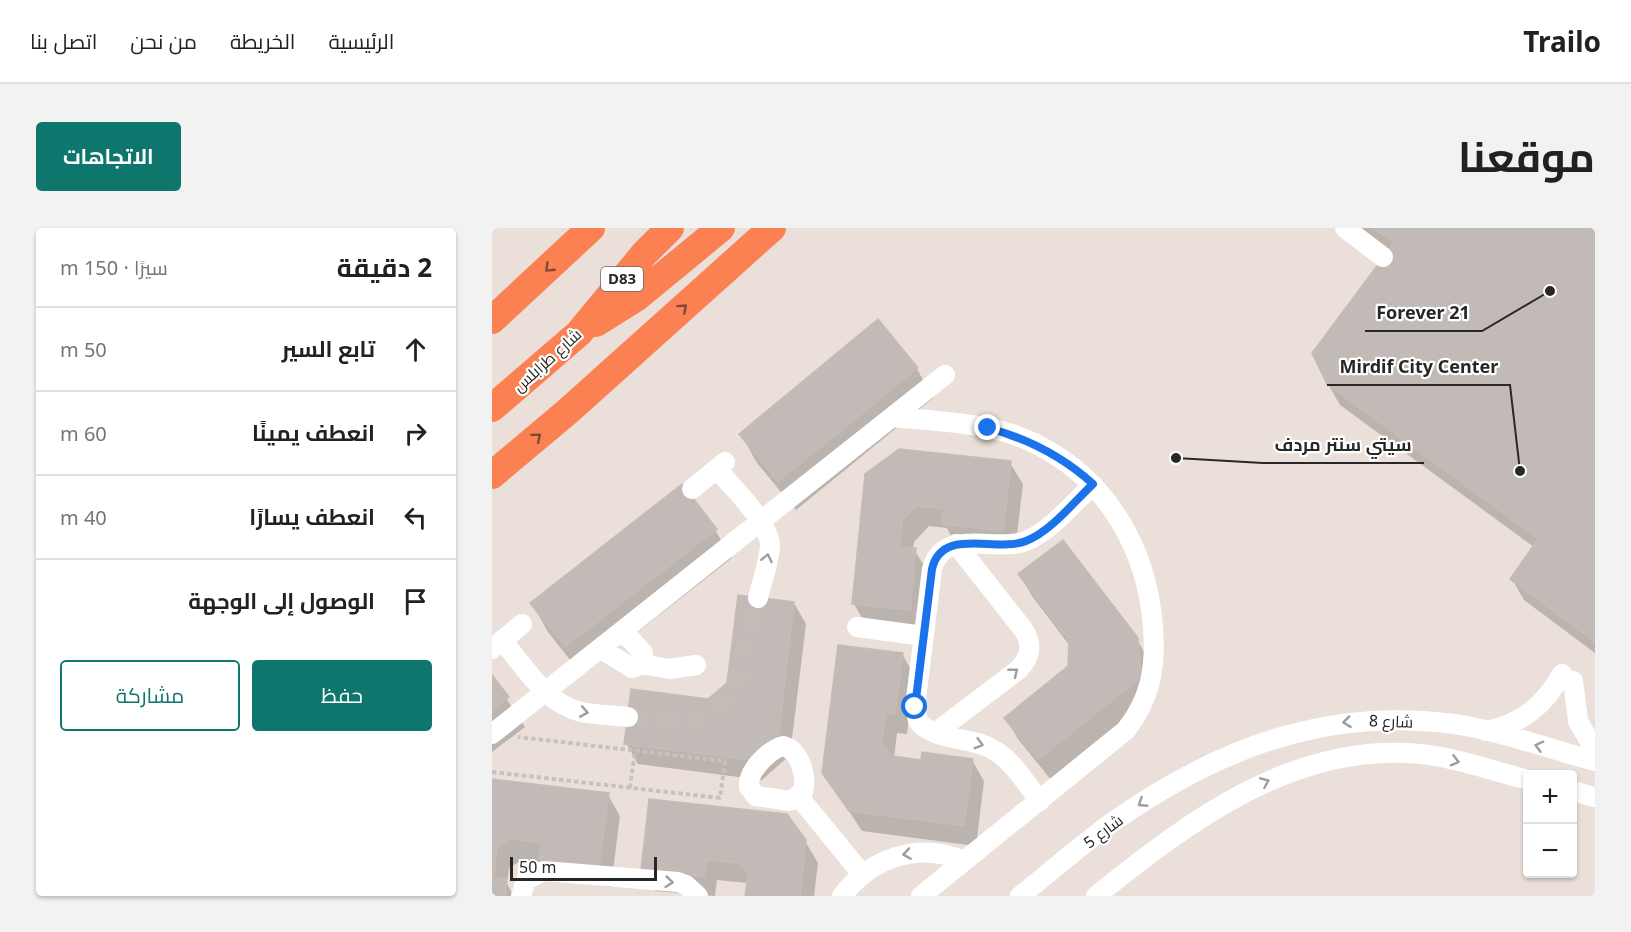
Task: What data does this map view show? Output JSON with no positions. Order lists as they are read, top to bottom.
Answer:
{
  "streets": {
    "highway": ["D83", "شارع طرابلس"],
    "street": ["شارع 8", "شارع 5"]
  },
  "crossings": [
    ["شارع 8", "شارع 5"]
  ],
  "places": ["Forever 21", "سيتي سنتر مردف", "Mirdif City Center"],
  "scale_bar": "50 m",
  "page": {
    "header": "Trailo",
    "nav": [
      "الرئيسية",
      "الخريطة",
      "من نحن",
      "اتصل بنا"
    ],
    "title": "موقعنا",
    "buttons": [
      "الاتجاهات",
      ["حفظ", "مشاركة"]
    ],
    "heading": ["2 دقيقة", "سيرًا · 150 m"],
    "list": [
      ["تابع السير", "50 m"],
      ["انعطف يمينًا", "60 m"],
      ["انعطف يسارًا", "40 m"],
      "الوصول إلى الوجهة"
    ],
    "map_buttons": ["+", "−"],
    "scale": "50 m"
  }
}
